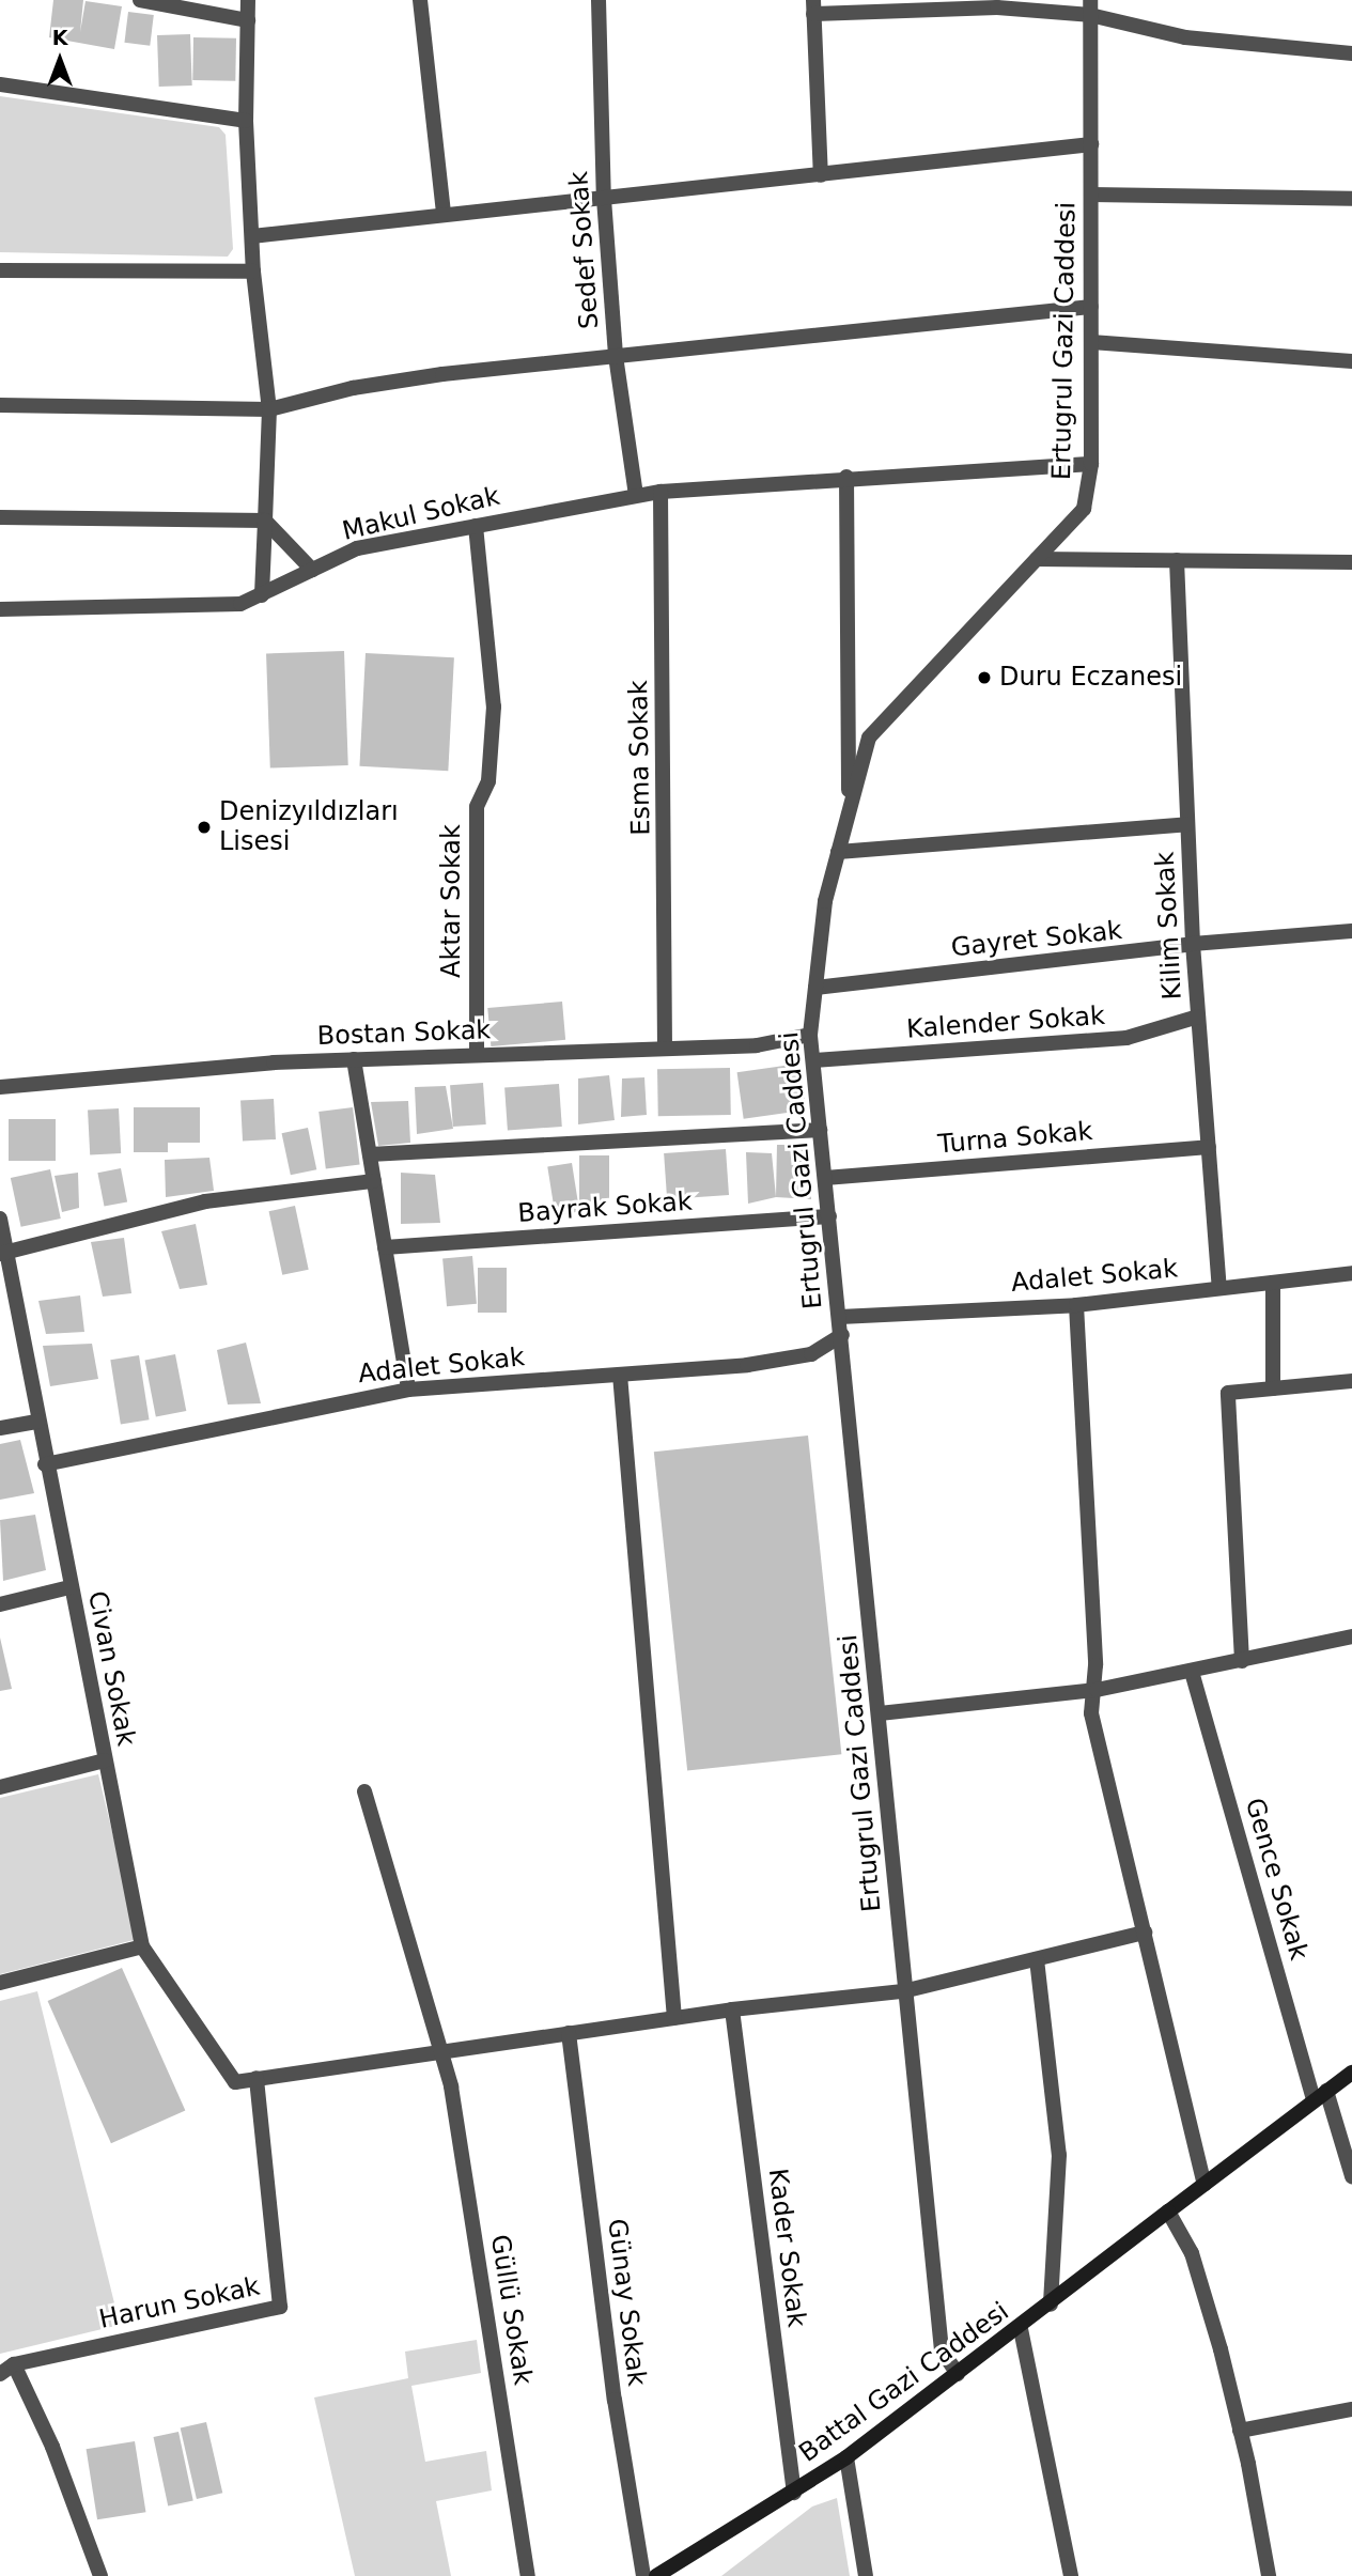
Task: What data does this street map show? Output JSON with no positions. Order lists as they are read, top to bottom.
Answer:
{
  "streets": {
    "street": [
      "Sedef Sokak",
      "Ertugrul Gazi Caddesi",
      "Makul Sokak",
      "Esma Sokak",
      "Aktar Sokak",
      "Kilim Sokak",
      "Gayret Sokak",
      "Kalender Sokak",
      "Bostan Sokak",
      "Turna Sokak",
      "Bayrak Sokak",
      "Adalet Sokak",
      "Civan Sokak",
      "Gence Sokak",
      "Kader Sokak",
      "Günay Sokak",
      "Harun Sokak",
      "Güllü Sokak",
      "Battal Gazi Caddesi"
    ]
  },
  "crossings": [
    ["Sedef Sokak", "Makul Sokak"],
    ["Ertugrul Gazi Caddesi", "Gayret Sokak"],
    ["Ertugrul Gazi Caddesi", "Kalender Sokak"],
    ["Ertugrul Gazi Caddesi", "Bostan Sokak"],
    ["Ertugrul Gazi Caddesi", "Turna Sokak"],
    ["Ertugrul Gazi Caddesi", "Bayrak Sokak"],
    ["Ertugrul Gazi Caddesi", "Adalet Sokak"],
    ["Ertugrul Gazi Caddesi", "Battal Gazi Caddesi"],
    ["Makul Sokak", "Aktar Sokak"],
    ["Esma Sokak", "Bostan Sokak"],
    ["Aktar Sokak", "Bostan Sokak"],
    ["Kilim Sokak", "Gayret Sokak"],
    ["Kilim Sokak", "Kalender Sokak"],
    ["Kilim Sokak", "Turna Sokak"],
    ["Kilim Sokak", "Adalet Sokak"],
    ["Adalet Sokak", "Civan Sokak"],
    ["Civan Sokak", "Harun Sokak"],
    ["Gence Sokak", "Battal Gazi Caddesi"],
    ["Kader Sokak", "Battal Gazi Caddesi"]
  ],
  "places": ["Duru Eczanesi", "Denizyıldızları Lisesi"],
  "north": "top"
}
